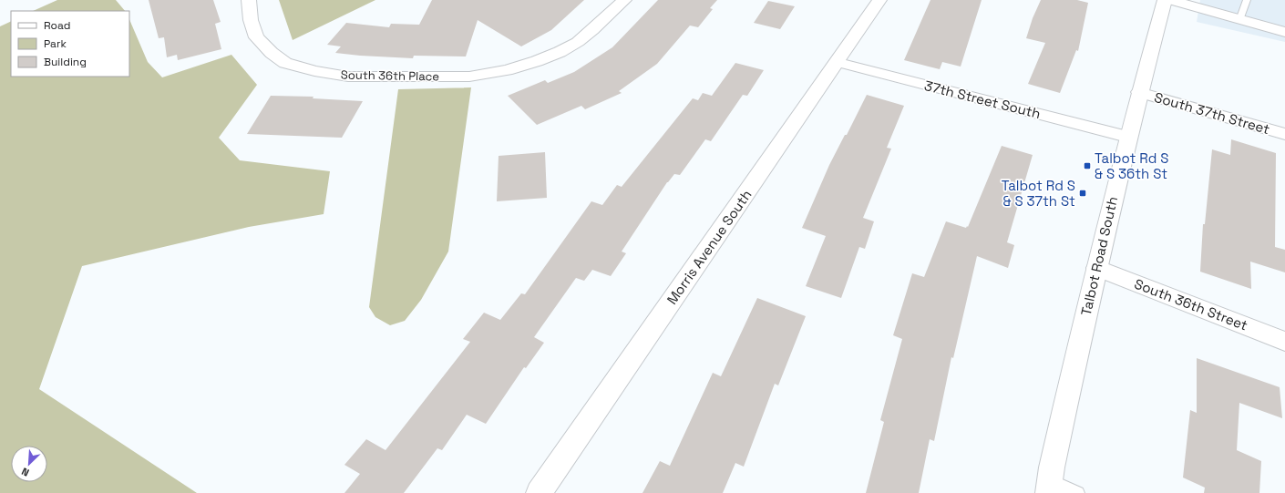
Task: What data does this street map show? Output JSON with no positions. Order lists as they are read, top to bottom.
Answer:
{
  "streets": {
    "street": [
      "South 36th Place",
      "37th Street South",
      "South 37th Street",
      "Morris Avenue South",
      "Talbot Road South",
      "South 36th Street"
    ]
  },
  "crossings": [
    ["37th Street South", "Morris Avenue South"],
    ["37th Street South", "Talbot Road South"],
    ["South 37th Street", "Talbot Road South"],
    ["Talbot Road South", "South 36th Street"]
  ],
  "places": {
    "transit": ["Talbot Rd S & S 36th St", "Talbot Rd S & S 37th St"]
  },
  "legend": ["Road", "Park", "Building"],
  "north": "bottom left"
}
